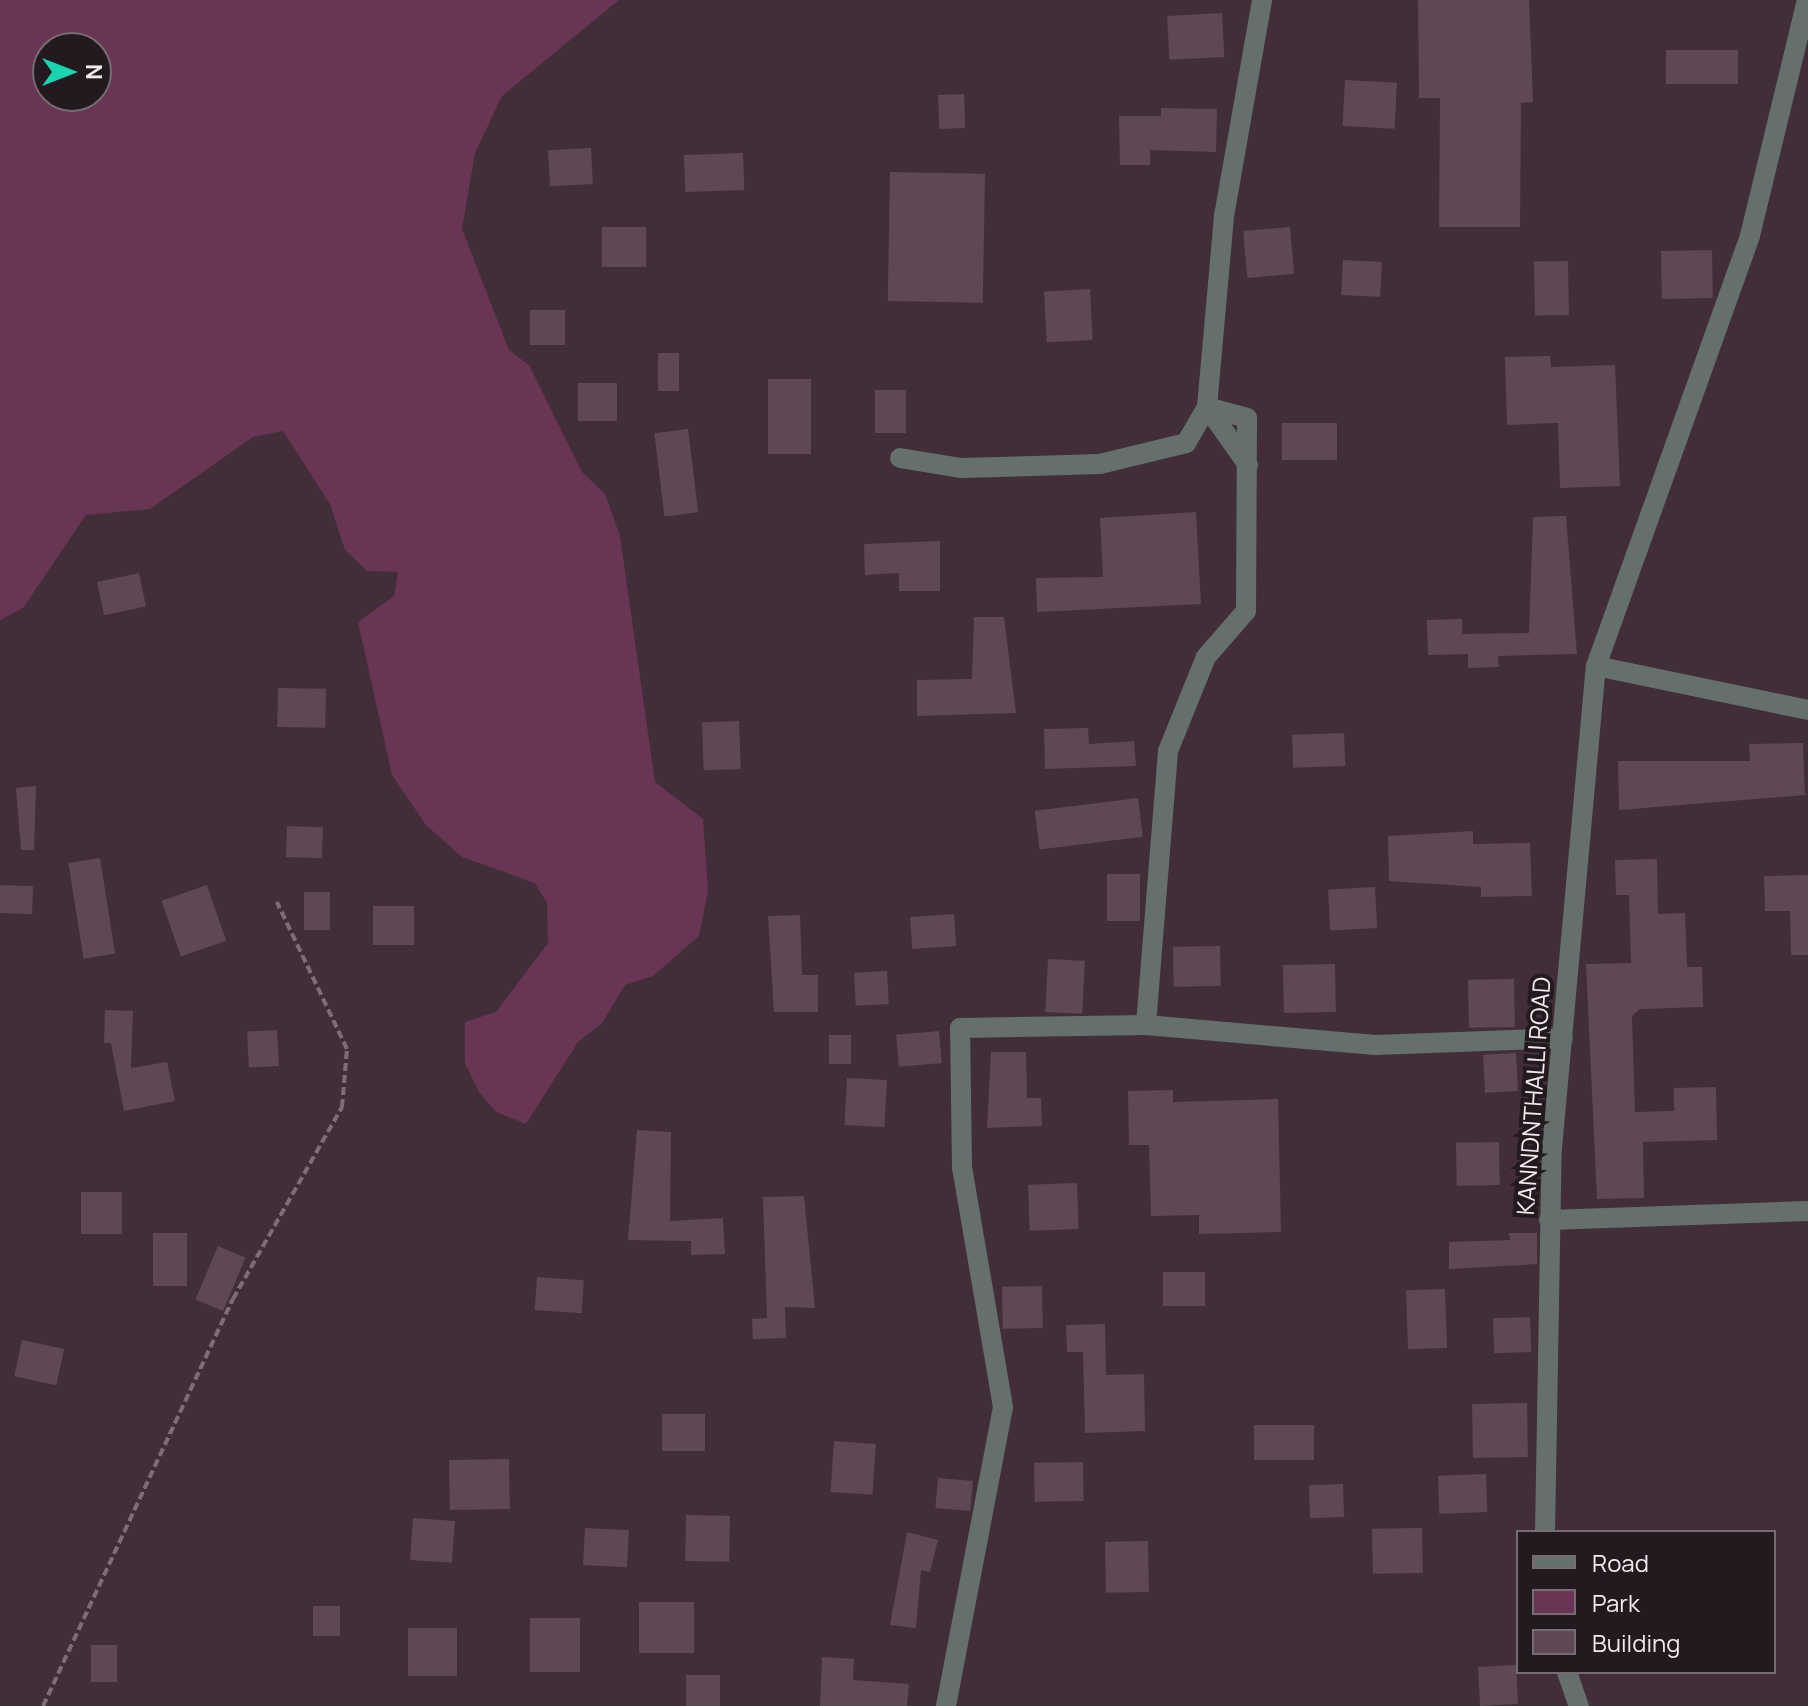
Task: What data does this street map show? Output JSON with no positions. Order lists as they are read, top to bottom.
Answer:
{
  "streets": {
    "street": ["KANNDNTHALLI ROAD"]
  },
  "legend": ["Road", "Park", "Building"],
  "north": "right"
}
